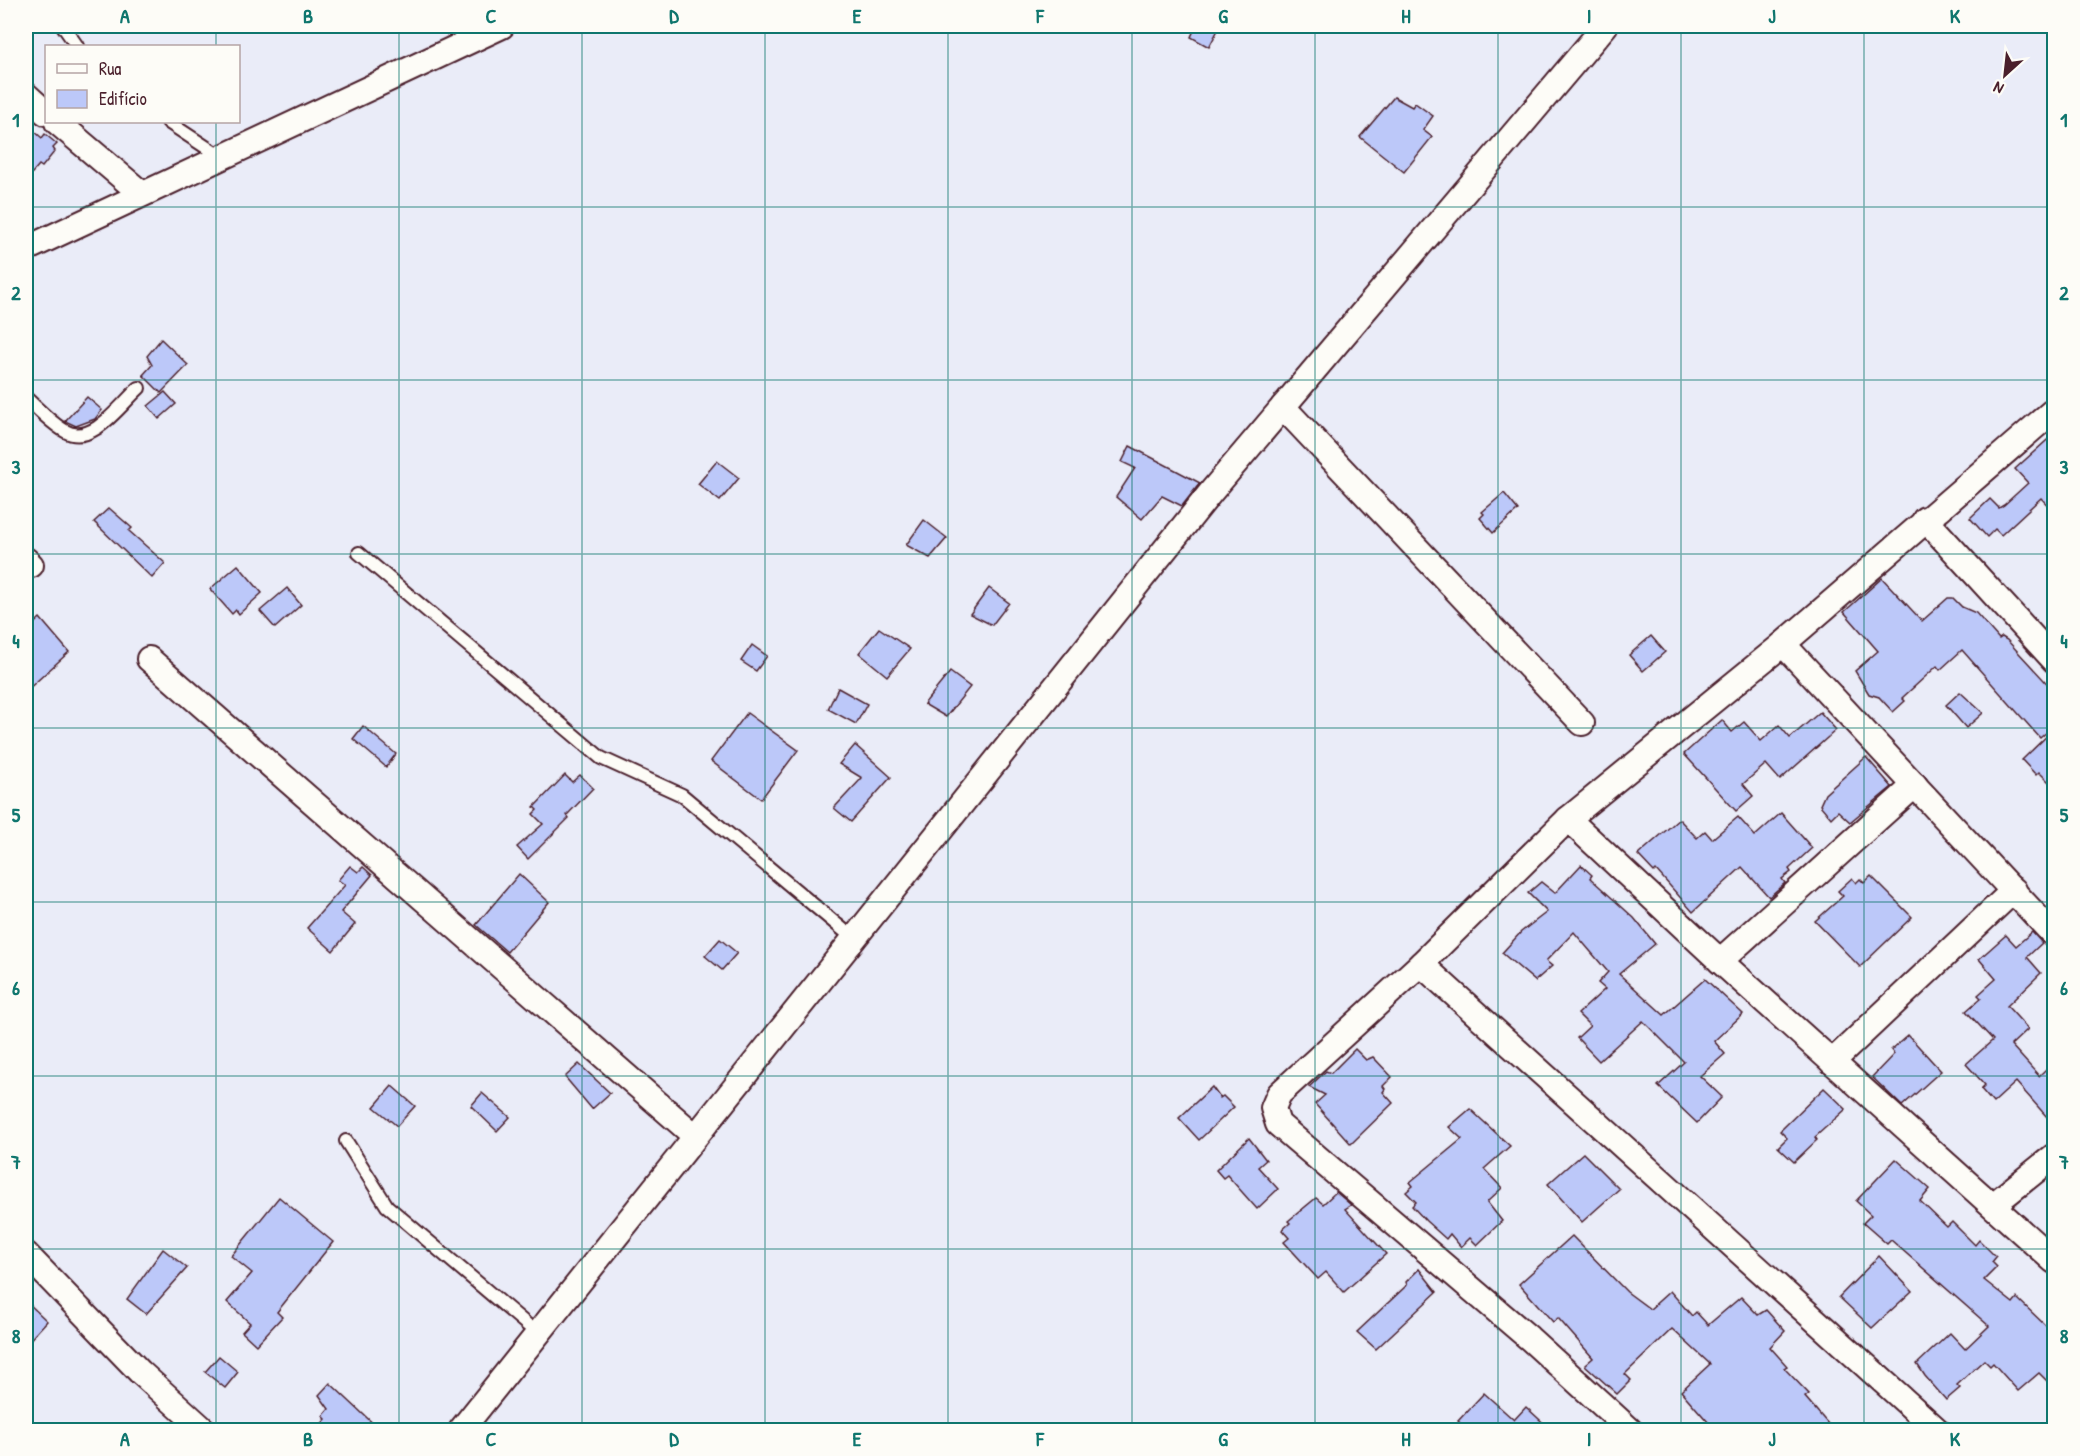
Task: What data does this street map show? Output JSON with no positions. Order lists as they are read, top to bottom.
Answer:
{
  "legend": ["Rua", "Edifício"],
  "north": "bottom left",
  "grid": {
    "columns": [
      "A",
      "B",
      "C",
      "D",
      "E",
      "F",
      "G",
      "H",
      "I",
      "J",
      "K"
    ],
    "rows": [
      "1",
      "2",
      "3",
      "4",
      "5",
      "6",
      "7",
      "8"
    ]
  }
}
